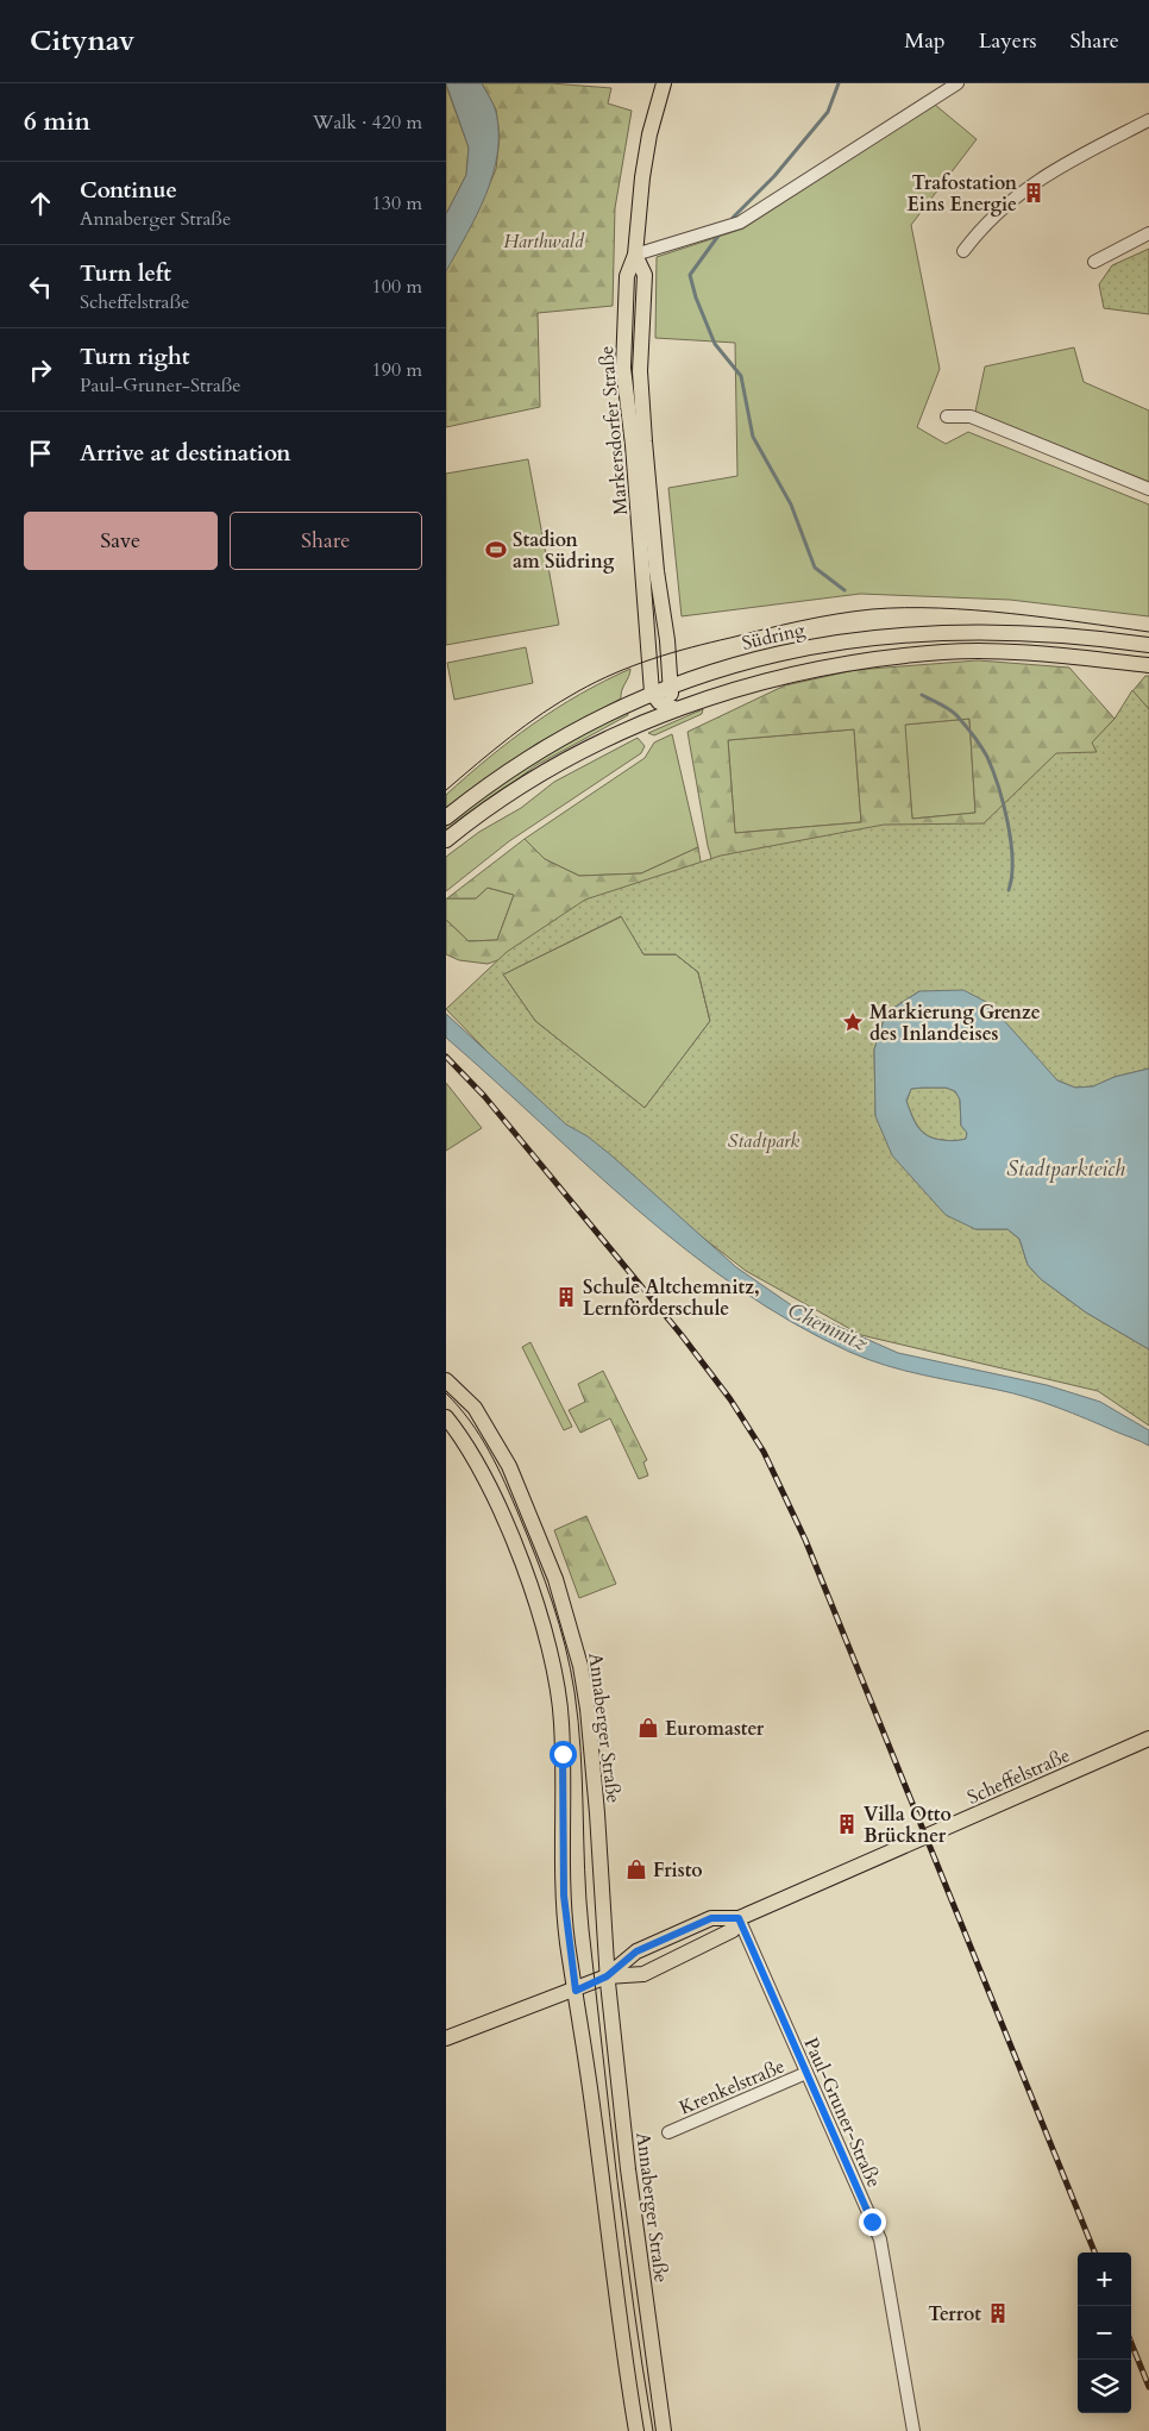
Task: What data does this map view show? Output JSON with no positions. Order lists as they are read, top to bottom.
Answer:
{
  "streets": {
    "main road": [
      "Markersdorfer Straße",
      "Südring",
      "Annaberger Straße",
      "Scheffelstraße"
    ],
    "street": ["Krenkelstraße", "Paul-Gruner-Straße"]
  },
  "crossings": [
    ["Markersdorfer Straße", "Südring"],
    ["Annaberger Straße", "Scheffelstraße"],
    ["Scheffelstraße", "Paul-Gruner-Straße"],
    ["Krenkelstraße", "Paul-Gruner-Straße"]
  ],
  "water": ["Stadtparkteich", "Chemnitz"],
  "parks": ["Harthwald", "Stadtpark"],
  "places": {
    "building": [
      "Trafostation Eins Energie",
      "Schule Altchemnitz, Lernförderschule",
      "Villa Otto Brückner",
      "Terrot"
    ],
    "sports": ["Stadion am Südring"],
    "place": ["Markierung Grenze des Inlandeises"],
    "shop": ["Euromaster", "Fristo"]
  },
  "page": {
    "header": "Citynav",
    "nav": ["Map", "Layers", "Share"],
    "heading": ["6 min", "Walk · 420 m"],
    "list": [
      ["Continue", "Annaberger Straße", "130 m"],
      ["Turn left", "Scheffelstraße", "100 m"],
      ["Turn right", "Paul-Gruner-Straße", "190 m"],
      "Arrive at destination"
    ],
    "buttons": ["Save", "Share"],
    "map_buttons": ["+", "−"]
  }
}
